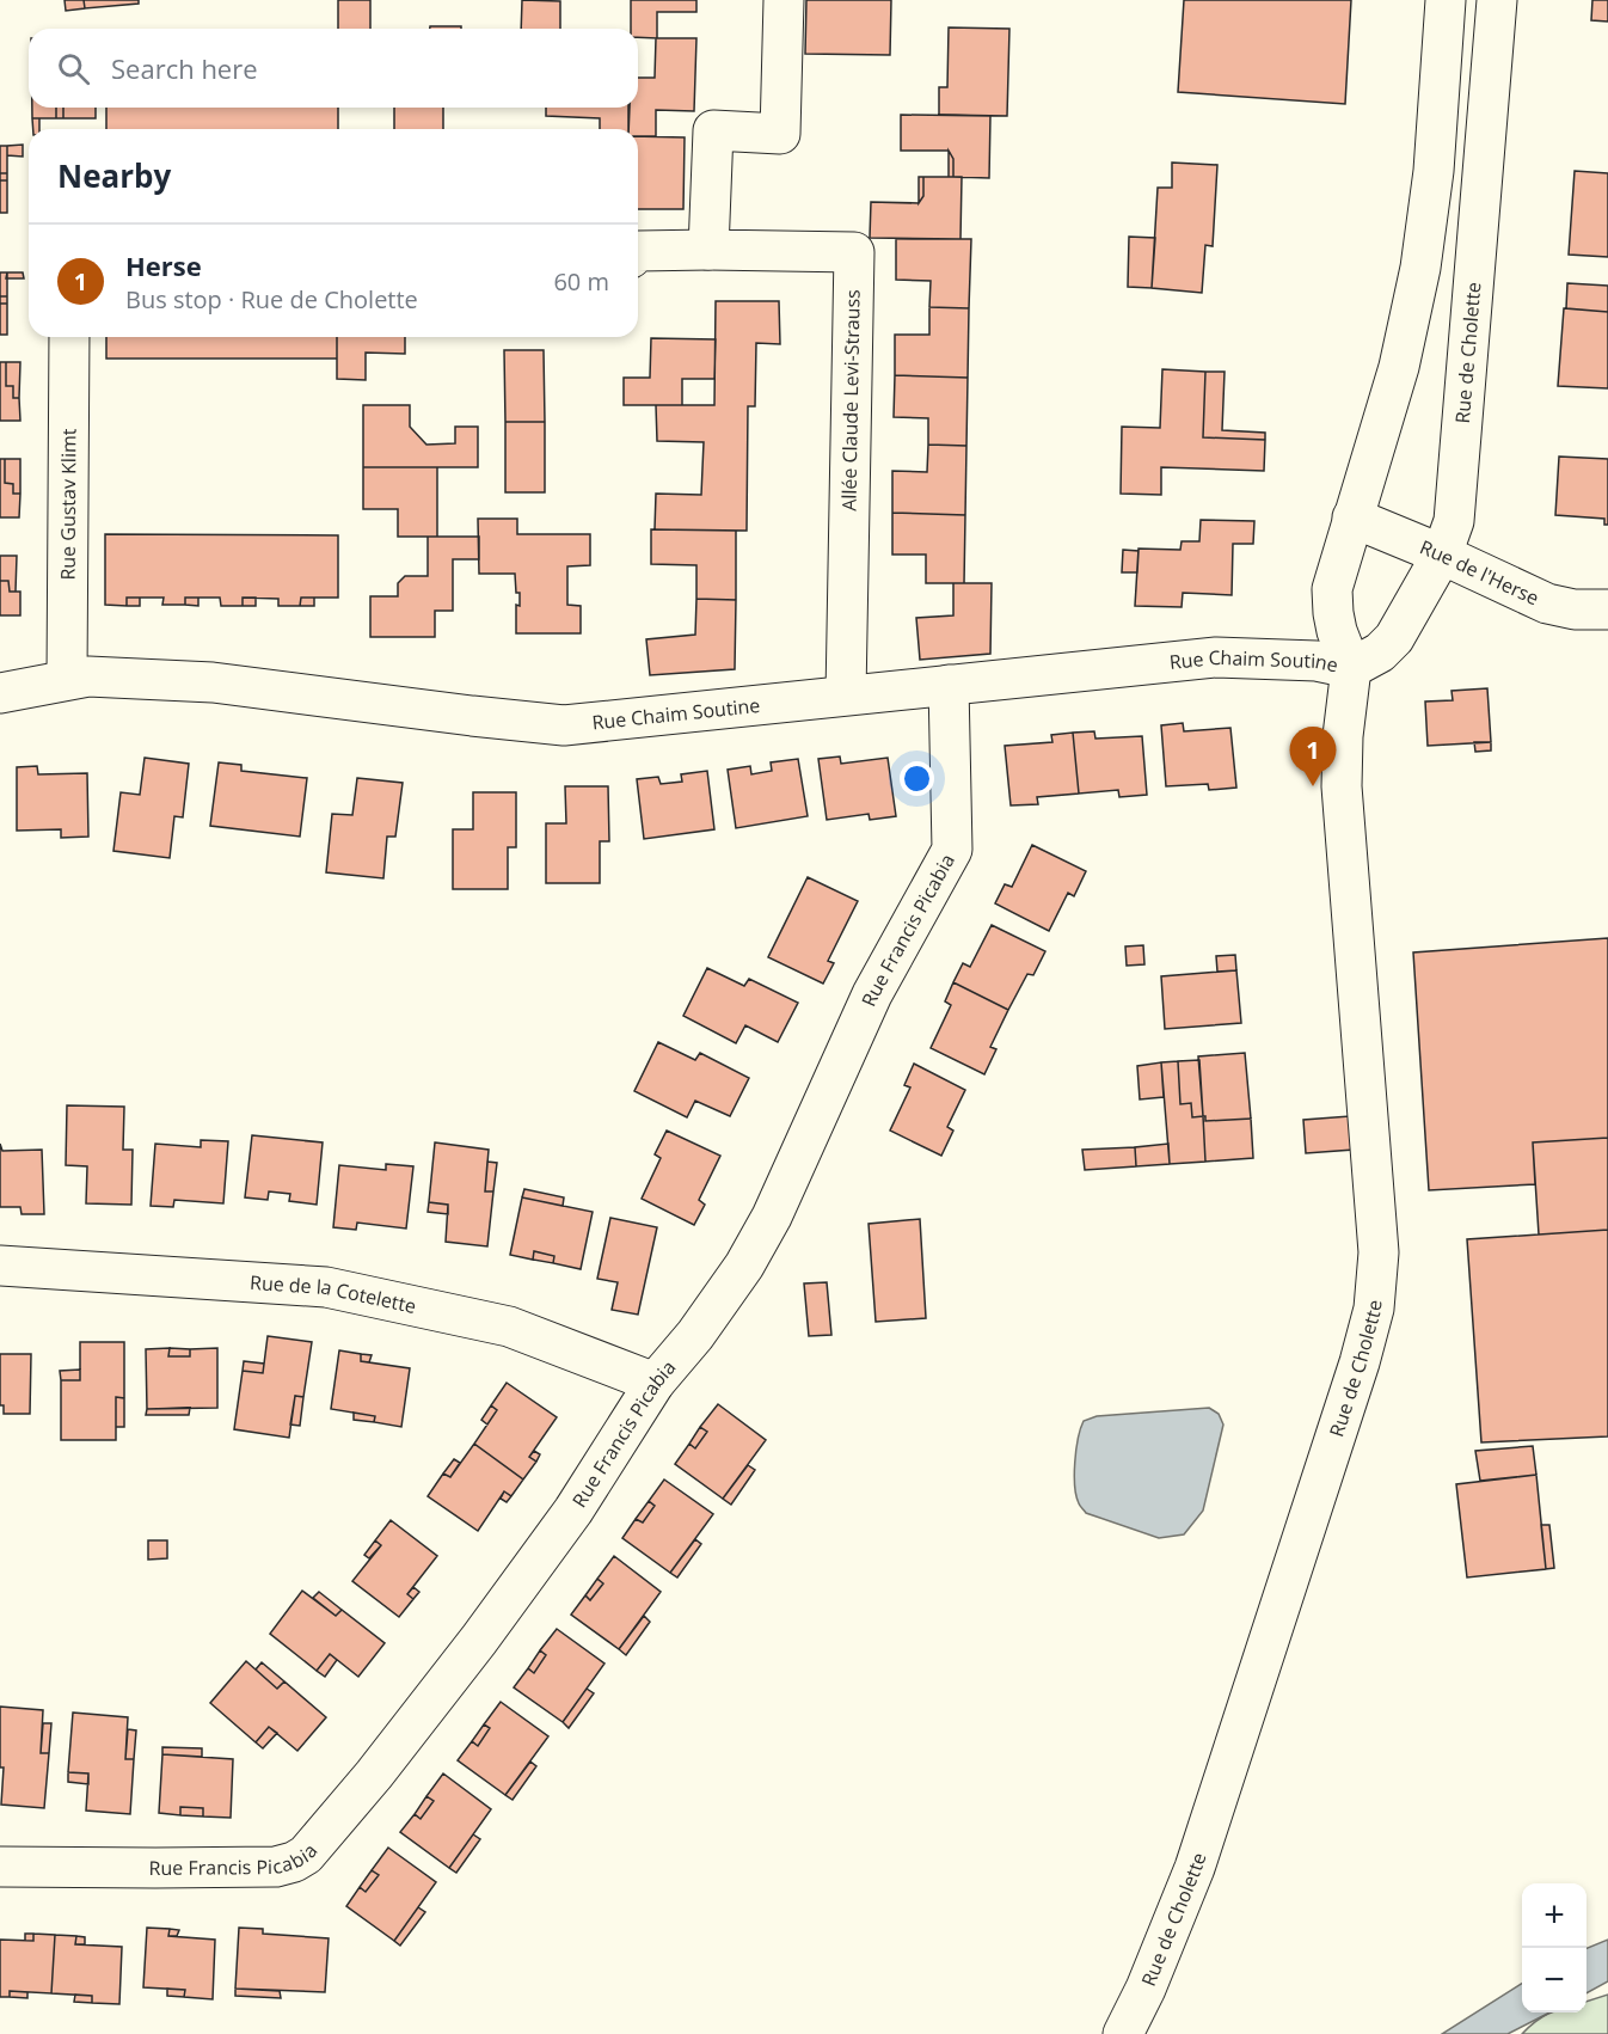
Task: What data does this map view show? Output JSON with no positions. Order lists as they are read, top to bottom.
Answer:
{
  "streets": {
    "street": [
      "Rue de Cholette",
      "Allée Claude Levi-Strauss",
      "Rue Gustav Klimt",
      "Rue de l'Herse",
      "Rue Chaim Soutine",
      "Rue Francis Picabia",
      "Rue de la Cotelette"
    ]
  },
  "crossings": [
    ["Rue de Cholette", "Rue de l'Herse"],
    ["Rue de Cholette", "Rue Chaim Soutine"],
    ["Allée Claude Levi-Strauss", "Rue Chaim Soutine"],
    ["Rue Gustav Klimt", "Rue Chaim Soutine"],
    ["Rue Chaim Soutine", "Rue Francis Picabia"],
    ["Rue Francis Picabia", "Rue de la Cotelette"]
  ],
  "page": {
    "search": "Search here",
    "heading": "Nearby",
    "list": [
      {
        "mark": "1",
        "name": "Herse",
        "note": "Bus stop · Rue de Cholette",
        "value": "60 m"
      }
    ],
    "pins": "1",
    "map_buttons": ["+", "−"]
  }
}
